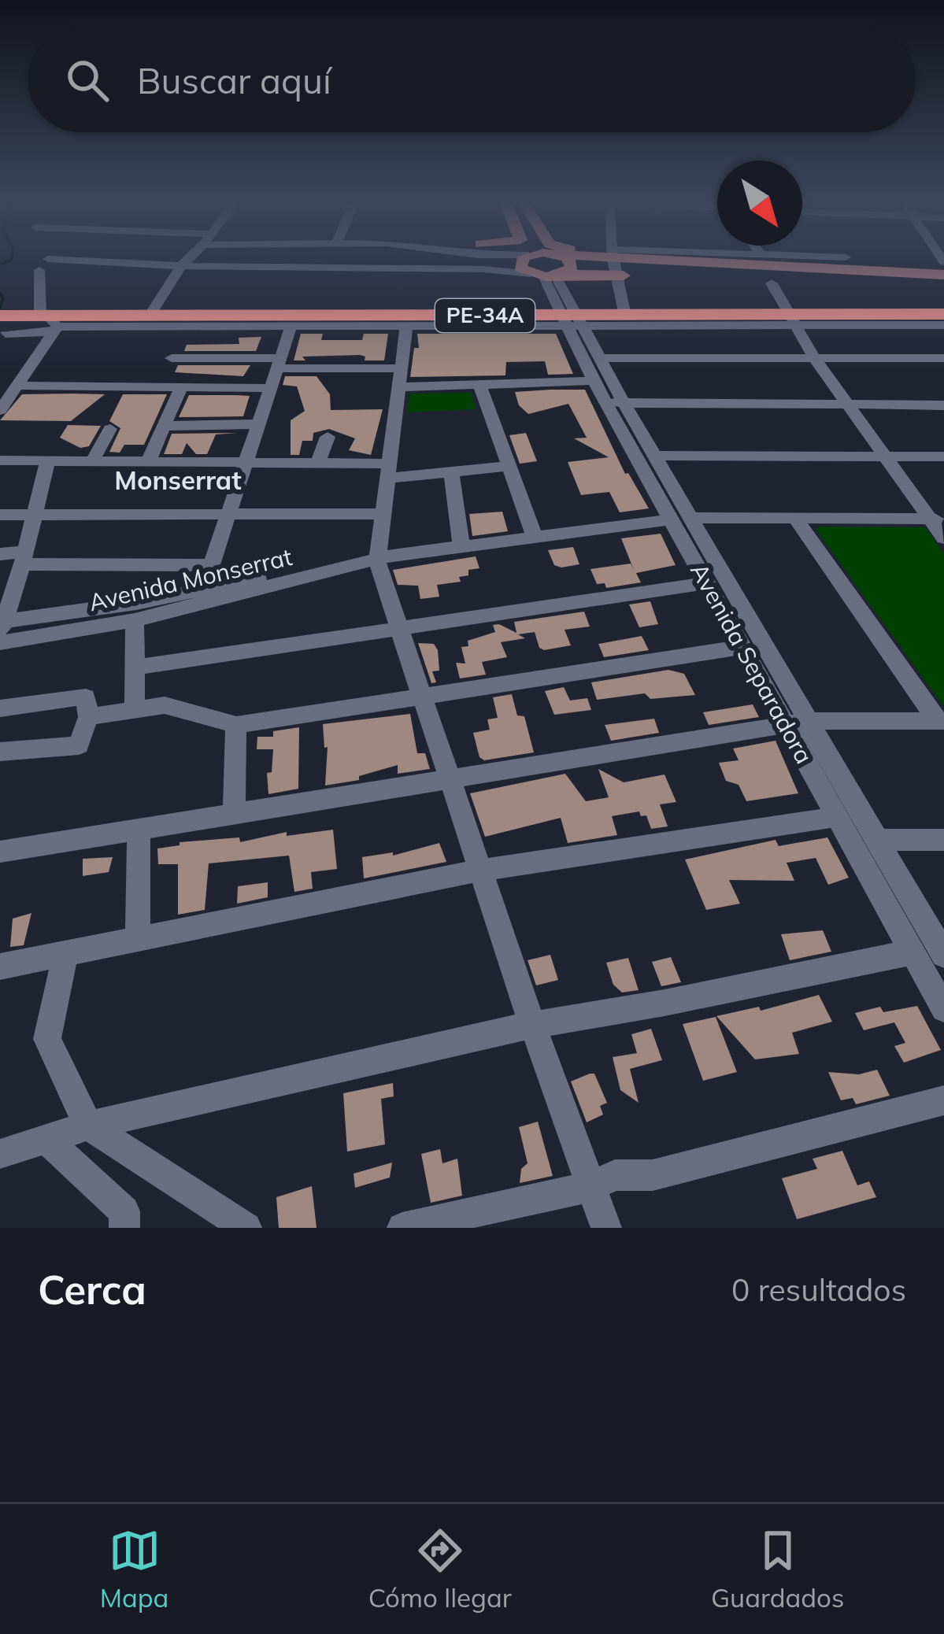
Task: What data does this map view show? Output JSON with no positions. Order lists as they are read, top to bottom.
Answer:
{
  "streets": {
    "highway": ["PE-34A"],
    "street": ["Avenida Monserrat", "Avenida Separadora"]
  },
  "crossings": [
    ["PE-34A", "Avenida Separadora"],
    ["Avenida Monserrat", "Avenida Separadora"]
  ],
  "districts": ["Monserrat"],
  "north": "bottom right",
  "page": {
    "search": "Buscar aquí",
    "heading": ["Cerca", "0 resultados"],
    "nav": ["Mapa", "Cómo llegar", "Guardados"]
  }
}
